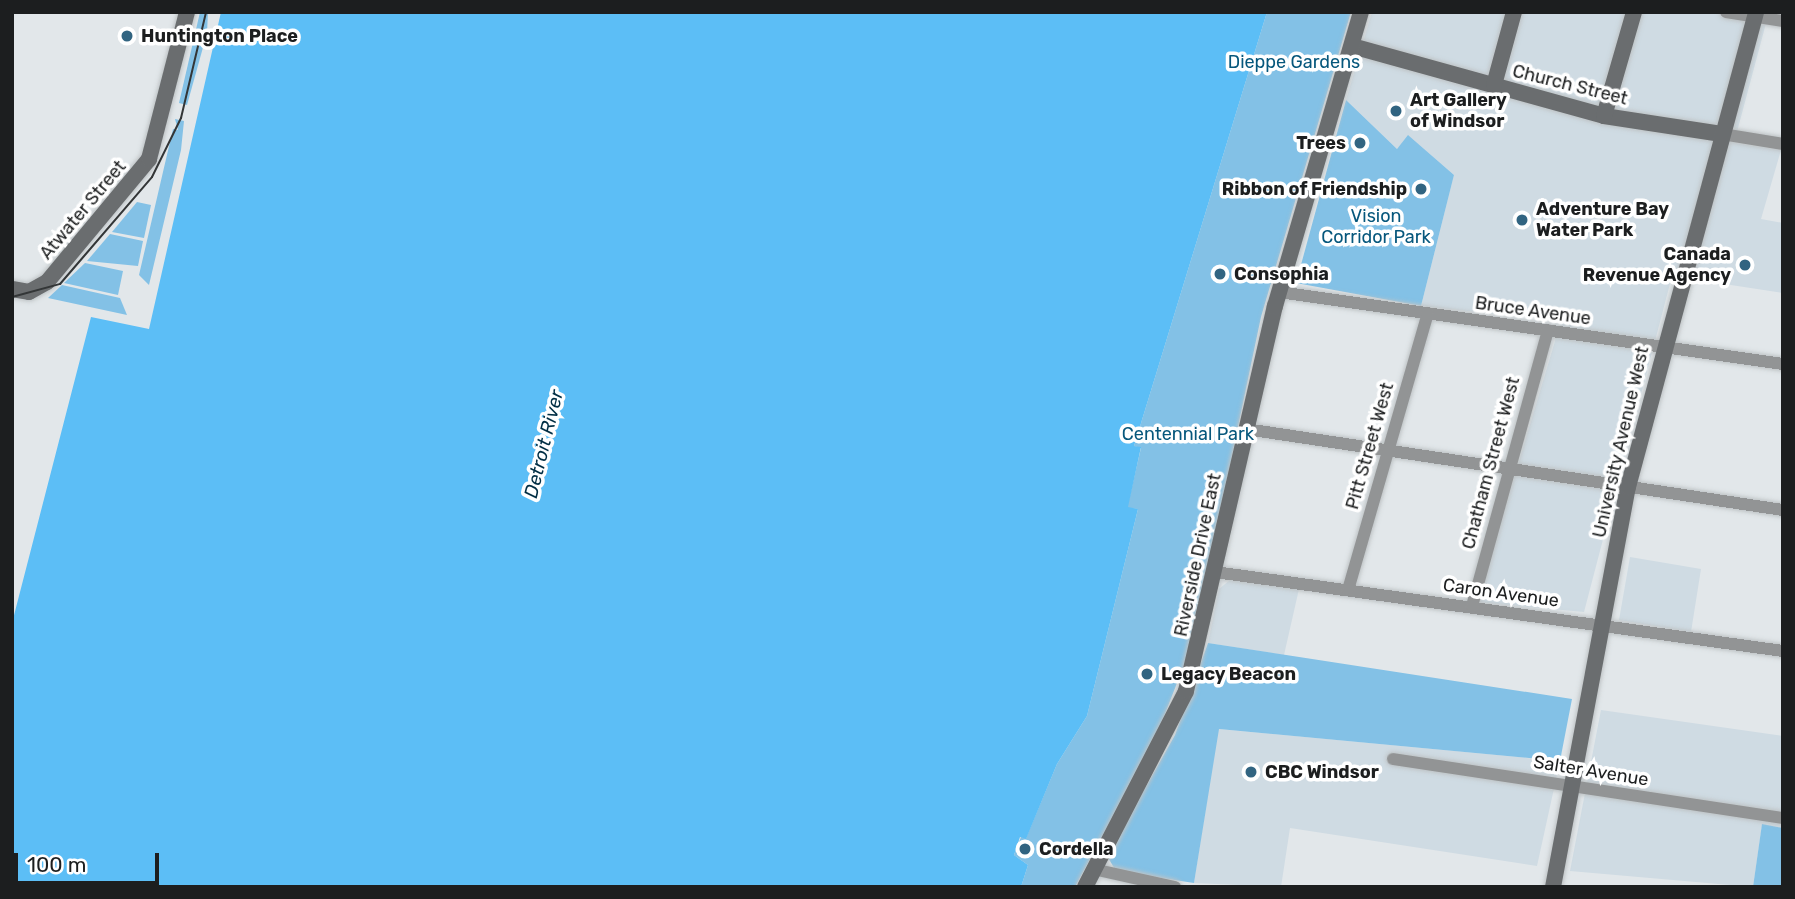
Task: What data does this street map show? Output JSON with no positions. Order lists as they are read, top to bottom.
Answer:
{
  "streets": {
    "main road": [
      "Church Street",
      "Atwater Street",
      "University Avenue West",
      "Riverside Drive East"
    ],
    "street": [
      "Bruce Avenue",
      "Pitt Street West",
      "Chatham Street West",
      "Caron Avenue",
      "Salter Avenue"
    ]
  },
  "crossings": [
    ["Church Street", "University Avenue West"],
    ["Church Street", "Riverside Drive East"],
    ["Bruce Avenue", "University Avenue West"],
    ["Bruce Avenue", "Pitt Street West"],
    ["Bruce Avenue", "Chatham Street West"],
    ["Bruce Avenue", "Riverside Drive East"],
    ["University Avenue West", "Caron Avenue"],
    ["University Avenue West", "Salter Avenue"],
    ["Pitt Street West", "Caron Avenue"],
    ["Chatham Street West", "Caron Avenue"],
    ["Riverside Drive East", "Caron Avenue"]
  ],
  "water": ["Detroit River"],
  "parks": ["Dieppe Gardens", "Vision Corridor Park", "Centennial Park"],
  "places": [
    "Huntington Place",
    "Art Gallery of Windsor",
    "Trees",
    "Ribbon of Friendship",
    "Adventure Bay Water Park",
    "Canada Revenue Agency",
    "Consophia",
    "Legacy Beacon",
    "CBC Windsor",
    "Cordella"
  ],
  "scale_bar": "100 m"
}
